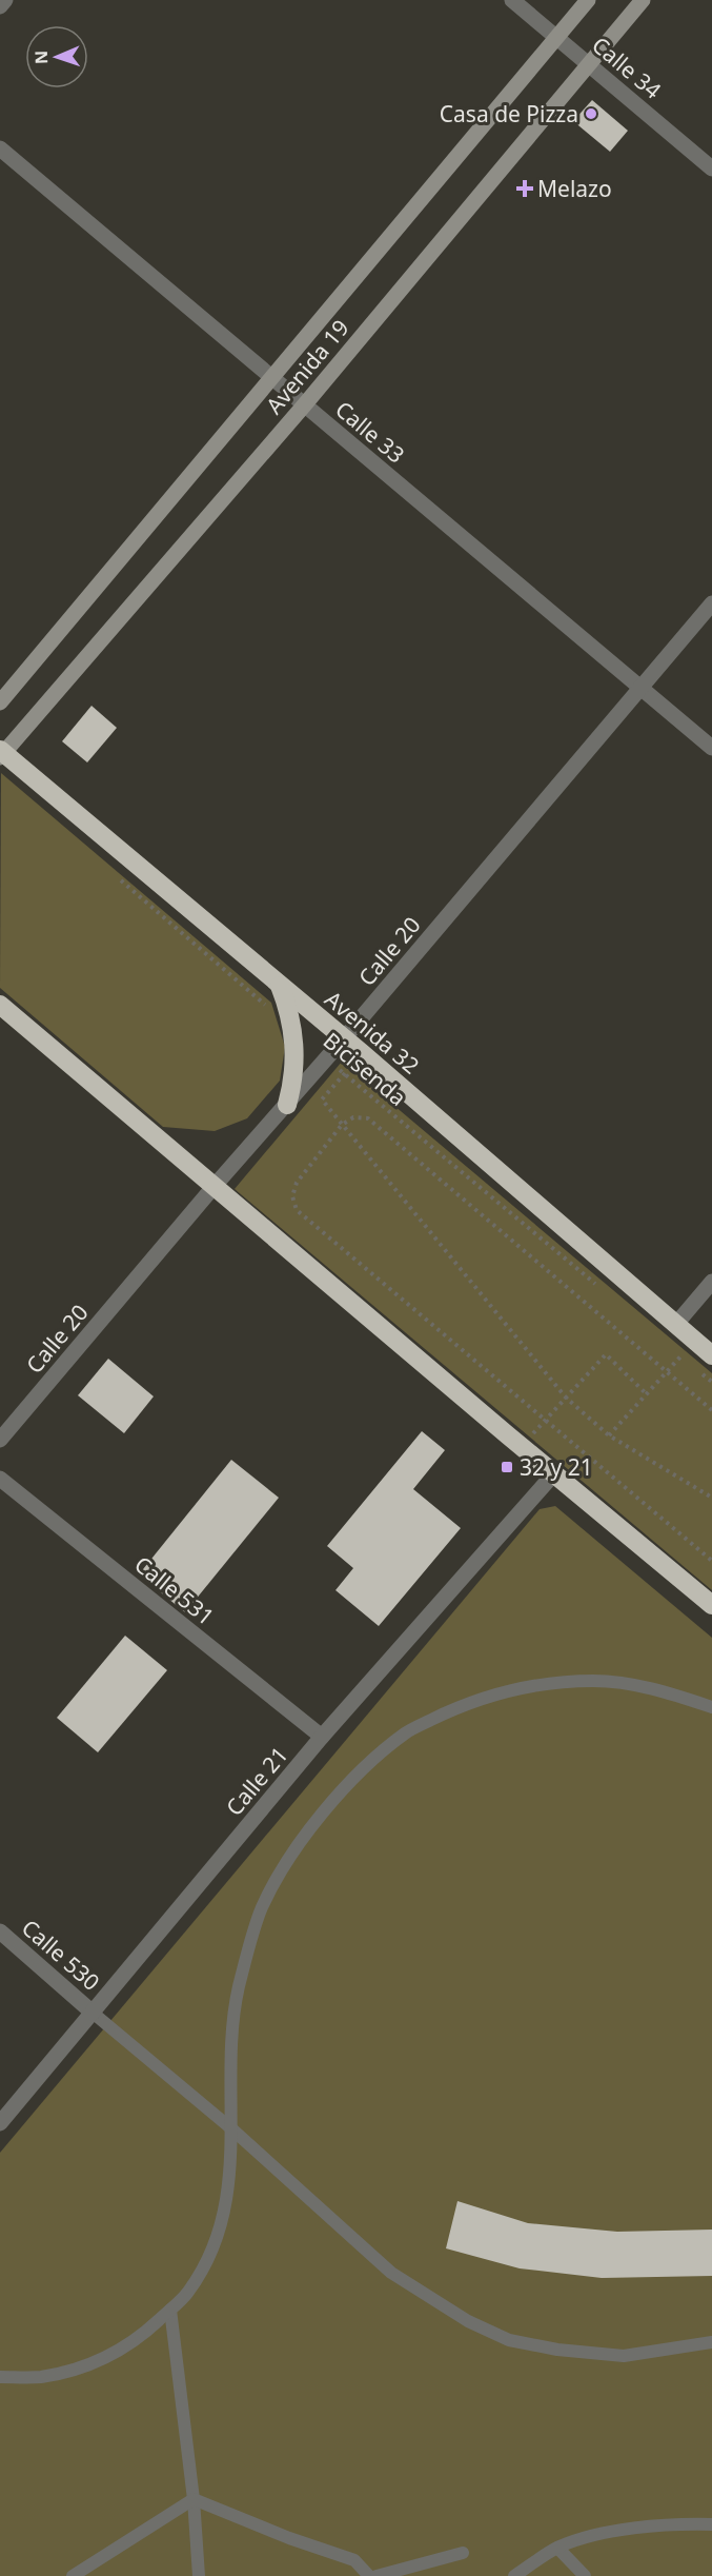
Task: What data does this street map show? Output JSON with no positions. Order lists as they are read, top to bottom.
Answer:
{
  "streets": {
    "highway": ["Avenida 32"],
    "main road": ["Avenida 19"],
    "street": [
      "Calle 34",
      "Calle 33",
      "Calle 20",
      "Calle 531",
      "Calle 21",
      "Calle 530"
    ],
    "path": ["Bicisenda"]
  },
  "crossings": [
    ["Calle 34", "Avenida 19"],
    ["Avenida 19", "Calle 33"],
    ["Avenida 19", "Avenida 32"],
    ["Calle 33", "Calle 20"],
    ["Calle 20", "Avenida 32"],
    ["Calle 20", "Bicisenda"],
    ["Calle 531", "Calle 21"],
    ["Calle 21", "Calle 530"]
  ],
  "places": {
    "other": ["Casa de Pizza"],
    "health": ["Melazo"],
    "transit": ["32 y 21"]
  },
  "north": "left"
}
